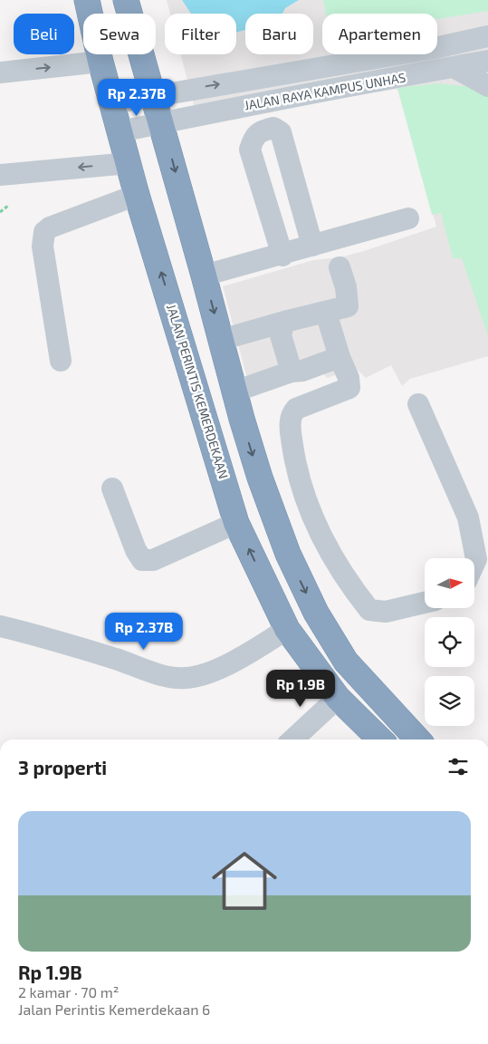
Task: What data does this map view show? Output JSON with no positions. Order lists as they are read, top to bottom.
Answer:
{
  "streets": {
    "highway": ["JALAN PERINTIS KEMERDEKAAN"],
    "street": ["JALAN RAYA KAMPUS UNHAS"]
  },
  "crossings": [
    ["JALAN RAYA KAMPUS UNHAS", "JALAN PERINTIS KEMERDEKAAN"]
  ],
  "north": "right",
  "page": {
    "chip": [
      "Beli",
      "Sewa",
      "Filter",
      "Baru",
      "Apartemen"
    ],
    "price": ["Rp 2.37B", "Rp 2.37B", "Rp 1.9B"],
    "heading": "3 properti",
    "list": [
      {
        "name": "Rp 1.9B",
        "note": "2 kamar · 70 m² · Jalan Perintis Kemerdekaan 6"
      }
    ]
  }
}
